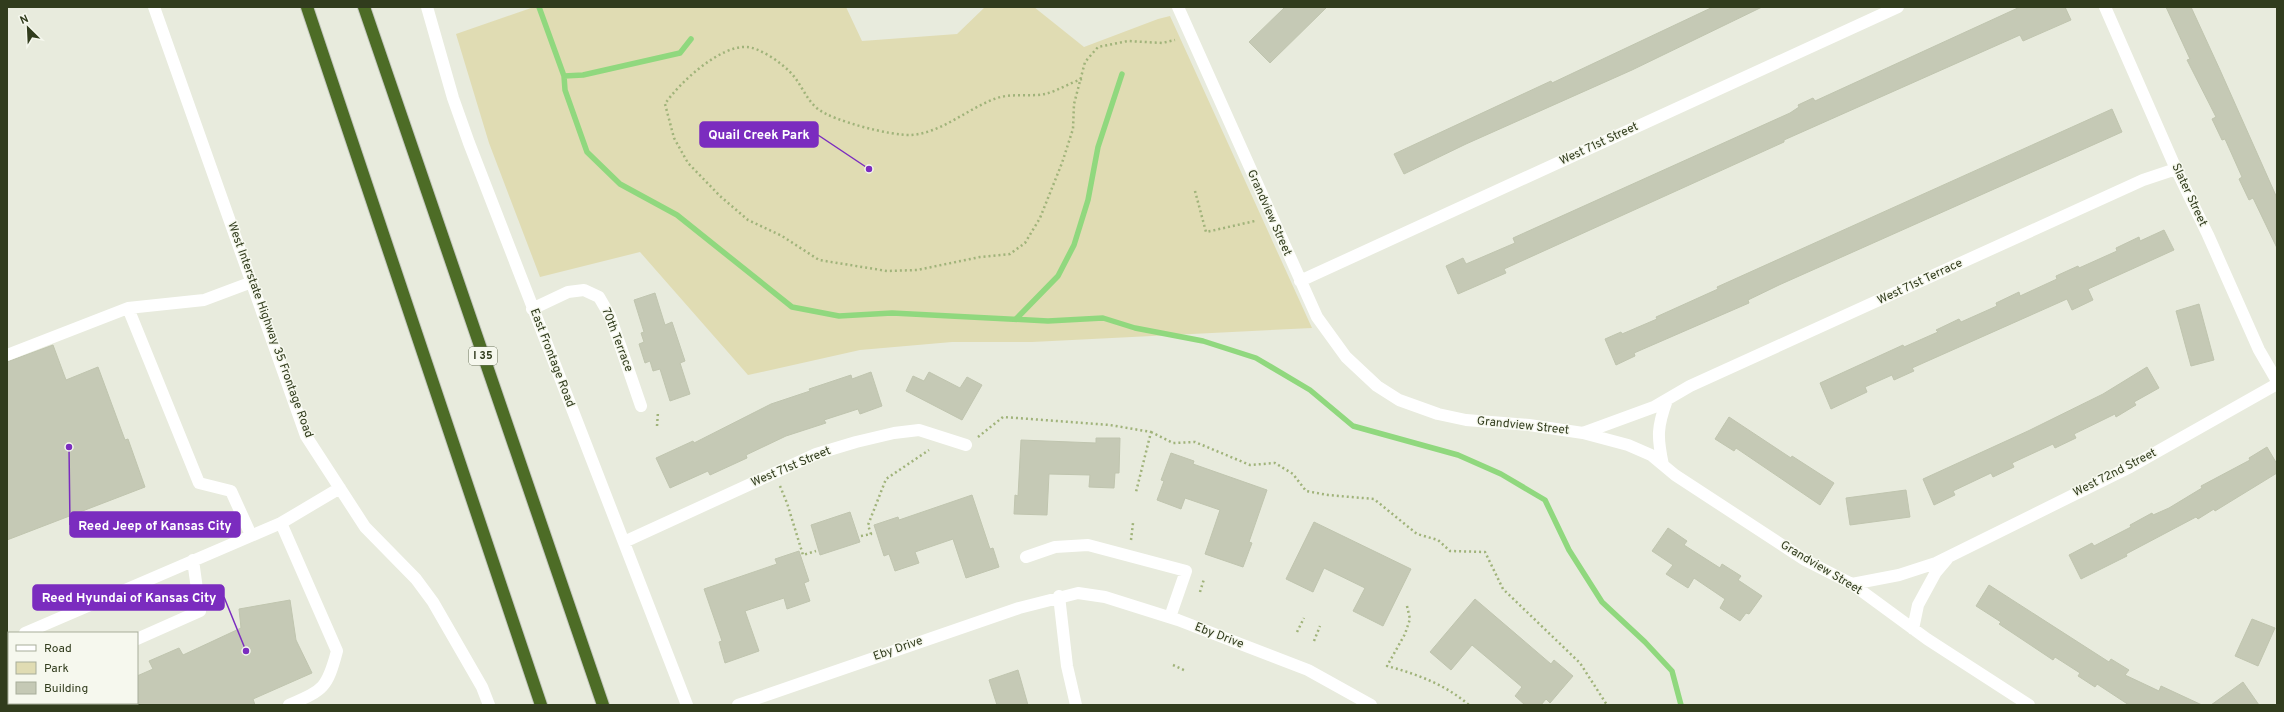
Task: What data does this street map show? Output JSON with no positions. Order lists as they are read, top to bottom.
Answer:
{
  "streets": {
    "highway": ["I 35"],
    "street": [
      "West 71st Street",
      "Slater Street",
      "Grandview Street",
      "West 71st Terrace",
      "West Interstate Highway 35 Frontage Road",
      "70th Terrace",
      "East Frontage Road",
      "West 72nd Street",
      "Eby Drive"
    ]
  },
  "crossings": [
    ["West 71st Street", "Grandview Street"],
    ["West 71st Street", "East Frontage Road"],
    ["Slater Street", "West 71st Terrace"],
    ["Slater Street", "West 72nd Street"],
    ["Grandview Street", "West 71st Terrace"],
    ["Grandview Street", "West 72nd Street"],
    ["70th Terrace", "East Frontage Road"]
  ],
  "places": ["Quail Creek Park", "Reed Jeep of Kansas City", "Reed Hyundai of Kansas City"],
  "legend": ["Road", "Park", "Building"],
  "north": "top left"
}
